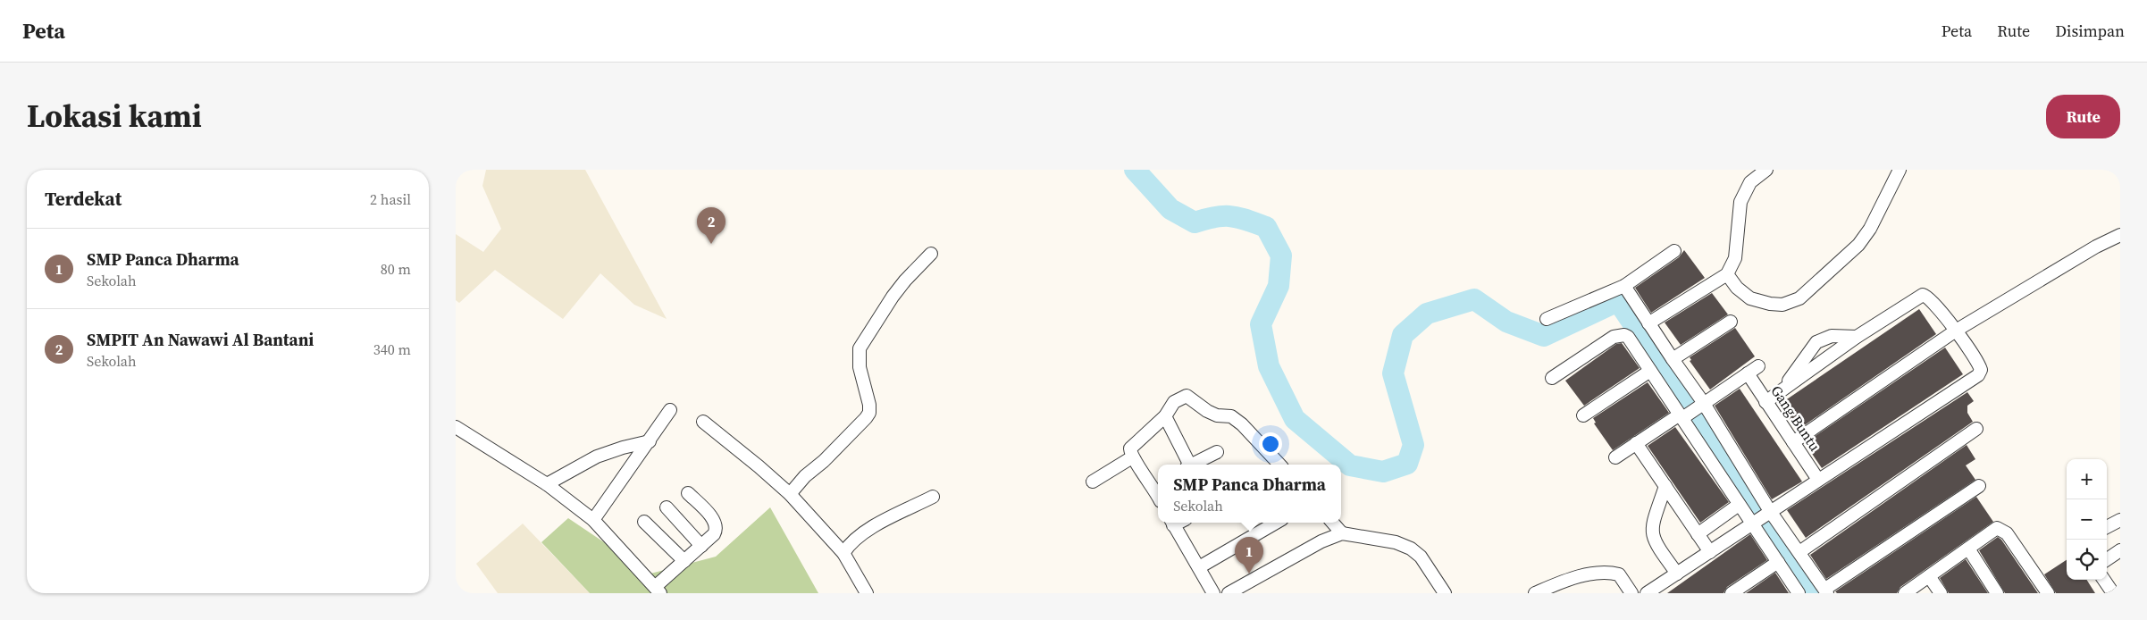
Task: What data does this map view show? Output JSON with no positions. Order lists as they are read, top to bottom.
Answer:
{
  "streets": {
    "street": ["Gang Buntu"]
  },
  "page": {
    "header": "Peta",
    "nav": ["Peta", "Rute", "Disimpan"],
    "title": "Lokasi kami",
    "buttons": "Rute",
    "heading": ["Terdekat", "2 hasil"],
    "pins": ["2", "1"],
    "list": [
      {
        "mark": "1",
        "name": "SMP Panca Dharma",
        "note": "Sekolah",
        "value": "80 m"
      },
      {
        "mark": "2",
        "name": "SMPIT An Nawawi Al Bantani",
        "note": "Sekolah",
        "value": "340 m"
      }
    ],
    "map_buttons": ["+", "−"],
    "popup": ["SMP Panca Dharma", "Sekolah"]
  }
}
